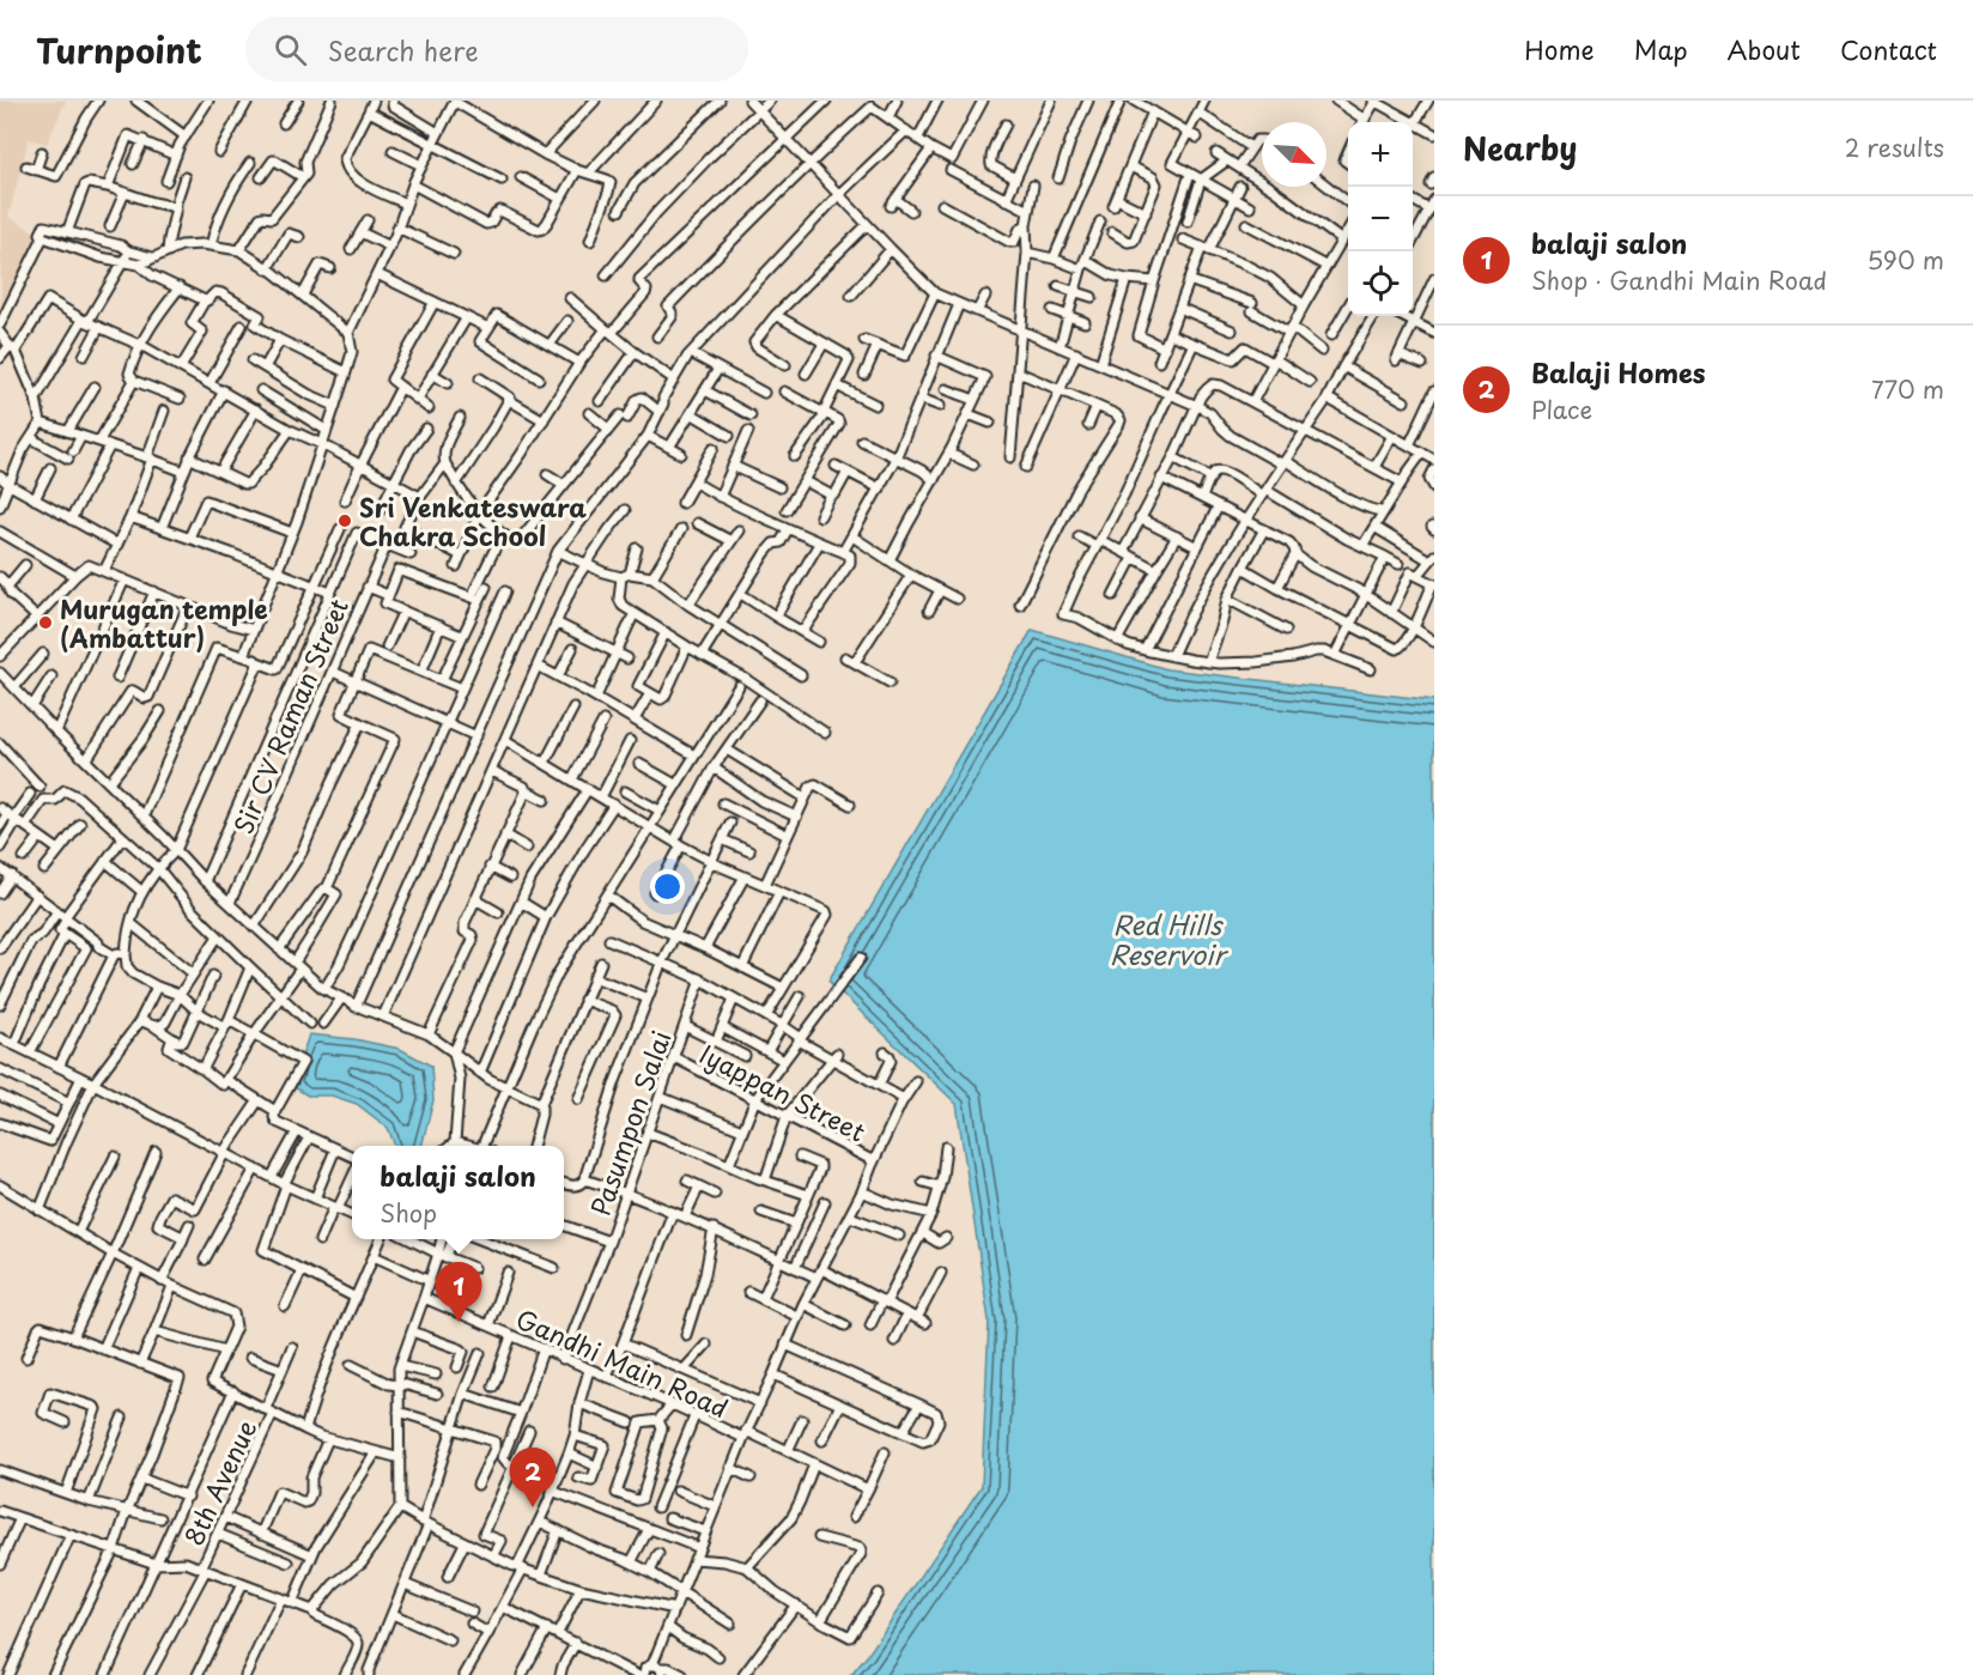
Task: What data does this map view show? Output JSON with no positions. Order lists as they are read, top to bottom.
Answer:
{
  "streets": {
    "street": [
      "Sir CV Raman Street",
      "Iyappan Street",
      "Pasumpon Salai",
      "Gandhi Main Road",
      "8th Avenue"
    ]
  },
  "crossings": [
    ["Iyappan Street", "Pasumpon Salai"],
    ["Pasumpon Salai", "Gandhi Main Road"]
  ],
  "water": ["Red Hills Reservoir"],
  "places": ["Sri Venkateswara Chakra School", "Murugan temple (Ambattur)"],
  "north": "bottom right",
  "page": {
    "header": "Turnpoint",
    "search": "Search here",
    "nav": [
      "Home",
      "Map",
      "About",
      "Contact"
    ],
    "heading": ["Nearby", "2 results"],
    "map_buttons": ["+", "−"],
    "list": [
      {
        "mark": "1",
        "name": "balaji salon",
        "note": "Shop · Gandhi Main Road",
        "value": "590 m"
      },
      {
        "mark": "2",
        "name": "Balaji Homes",
        "note": "Place",
        "value": "770 m"
      }
    ],
    "popup": ["balaji salon", "Shop"],
    "pins": ["1", "2"]
  }
}
